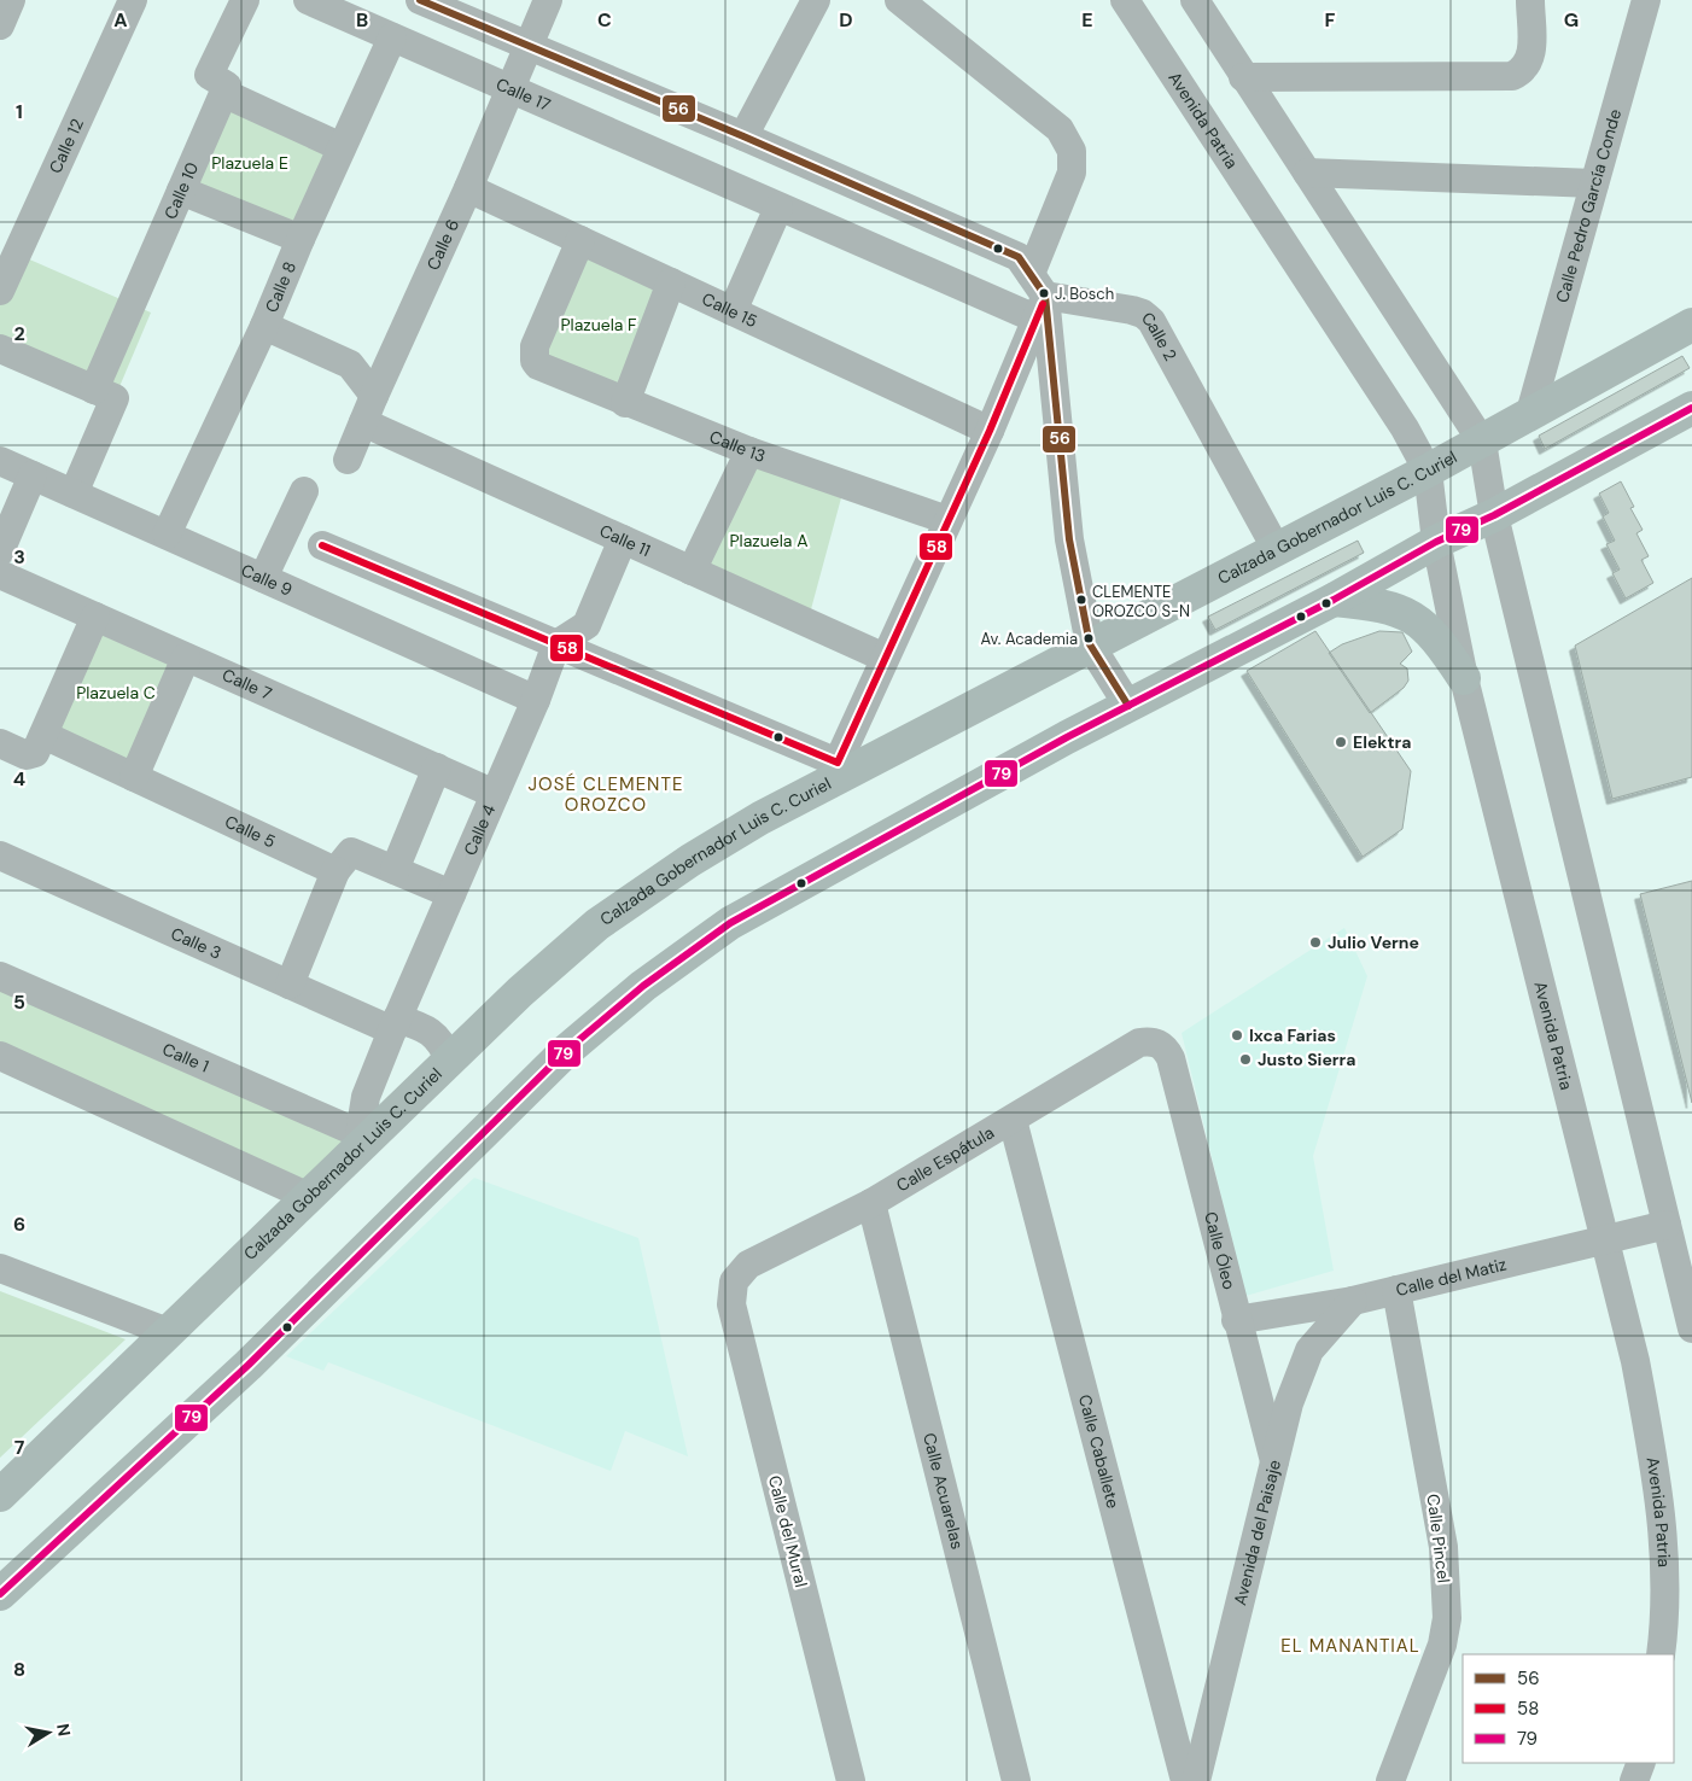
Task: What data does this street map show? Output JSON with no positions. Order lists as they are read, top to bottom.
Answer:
{
  "streets": {
    "main road": ["Calzada Gobernador Luis C. Curiel"],
    "street": [
      "Calle 17",
      "Avenida Patria",
      "Calle 12",
      "Calle 10",
      "Calle Pedro García Conde",
      "Calle 6",
      "Calle 8",
      "Calle 15",
      "Calle 2",
      "Calle 13",
      "Calle 11",
      "Calle 9",
      "Calle 7",
      "Calle 4",
      "Calle 5",
      "Calle 3",
      "Calle 1",
      "Calle Espátula",
      "Calle Óleo",
      "Calle del Matiz",
      "Calle Caballete",
      "Calle Acuarelas",
      "Calle del Mural",
      "Avenida del Paisaje",
      "Calle Pincel"
    ]
  },
  "crossings": [
    ["Calle 17", "Calle 6"],
    ["Calle 17", "Calle 8"],
    ["Calle 17", "Calle 2"],
    ["Avenida Patria", "Calzada Gobernador Luis C. Curiel"],
    ["Avenida Patria", "Calle del Matiz"],
    ["Calle 10", "Calle 9"],
    ["Calle Pedro García Conde", "Calzada Gobernador Luis C. Curiel"],
    ["Calle 6", "Calle 15"],
    ["Calle 6", "Calle 11"],
    ["Calle 8", "Calle 9"],
    ["Calle 15", "Calle 13"],
    ["Calle 2", "Calzada Gobernador Luis C. Curiel"],
    ["Calzada Gobernador Luis C. Curiel", "Calle 4"],
    ["Calzada Gobernador Luis C. Curiel", "Calle 3"],
    ["Calzada Gobernador Luis C. Curiel", "Calle 1"],
    ["Calle 9", "Calle 4"],
    ["Calle 7", "Calle 4"],
    ["Calle 4", "Calle 3"],
    ["Calle 4", "Calle 1"],
    ["Calle Espátula", "Calle Óleo"],
    ["Calle Espátula", "Calle Caballete"],
    ["Calle Espátula", "Calle Acuarelas"],
    ["Calle Espátula", "Calle del Mural"],
    ["Calle Óleo", "Calle del Matiz"],
    ["Calle Óleo", "Avenida del Paisaje"],
    ["Calle del Matiz", "Avenida del Paisaje"],
    ["Calle del Matiz", "Calle Pincel"]
  ],
  "districts": ["JOSÉ CLEMENTE OROZCO", "EL MANANTIAL"],
  "parks": [
    "Plazuela E",
    "Plazuela F",
    "Plazuela A",
    "Plazuela C"
  ],
  "places": [
    "J. Bosch",
    "CLEMENTE OROZCO S-N",
    "Av. Academia",
    "Elektra",
    "Julio Verne",
    "Ixca Farias",
    "Justo Sierra"
  ],
  "lines": ["transit line 56", "transit line 58", "transit line 79"],
  "legend": ["56", "58", "79"],
  "north": "right",
  "grid": {
    "columns": [
      "A",
      "B",
      "C",
      "D",
      "E",
      "F",
      "G"
    ],
    "rows": [
      "1",
      "2",
      "3",
      "4",
      "5",
      "6",
      "7",
      "8"
    ]
  }
}
